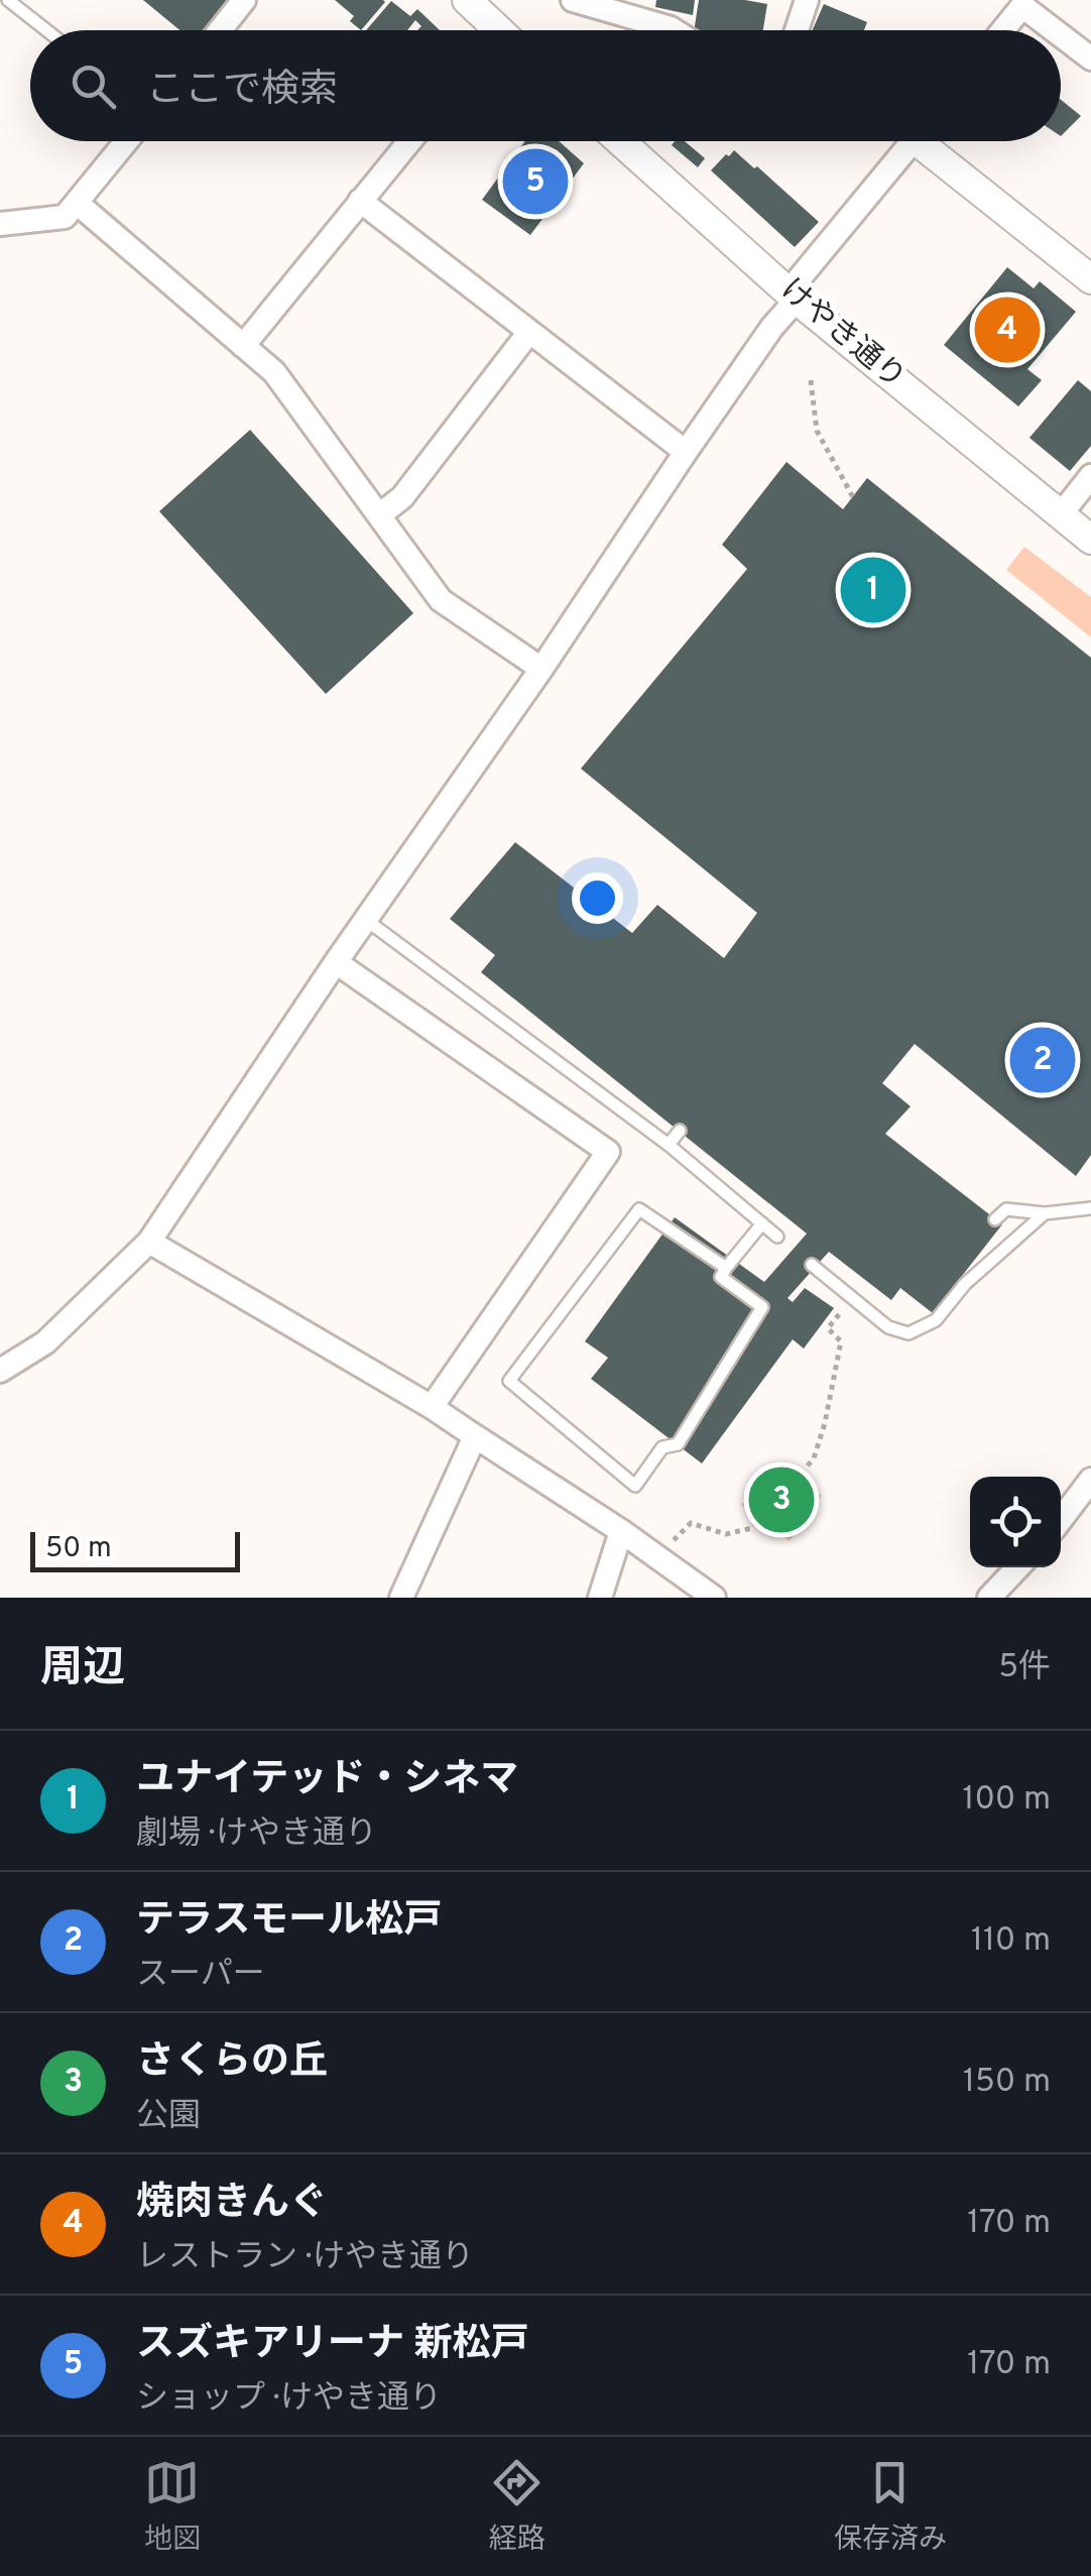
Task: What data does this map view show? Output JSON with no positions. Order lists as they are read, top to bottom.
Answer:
{
  "streets": {
    "street": ["けやき通り"]
  },
  "scale_bar": "50 m",
  "page": {
    "search": "ここで検索",
    "pins": [
      "5",
      "4",
      "1",
      "2",
      "3"
    ],
    "scale": "50 m",
    "heading": ["周辺", "5件"],
    "list": [
      {
        "mark": "1",
        "name": "ユナイテッド・シネマ",
        "note": "劇場 · けやき通り",
        "value": "100 m"
      },
      {
        "mark": "2",
        "name": "テラスモール松戸",
        "note": "スーパー",
        "value": "110 m"
      },
      {
        "mark": "3",
        "name": "さくらの丘",
        "note": "公園",
        "value": "150 m"
      },
      {
        "mark": "4",
        "name": "焼肉きんぐ",
        "note": "レストラン · けやき通り",
        "value": "170 m"
      },
      {
        "mark": "5",
        "name": "スズキアリーナ 新松戸",
        "note": "ショップ · けやき通り",
        "value": "170 m"
      }
    ],
    "nav": ["地図", "経路", "保存済み"]
  }
}
